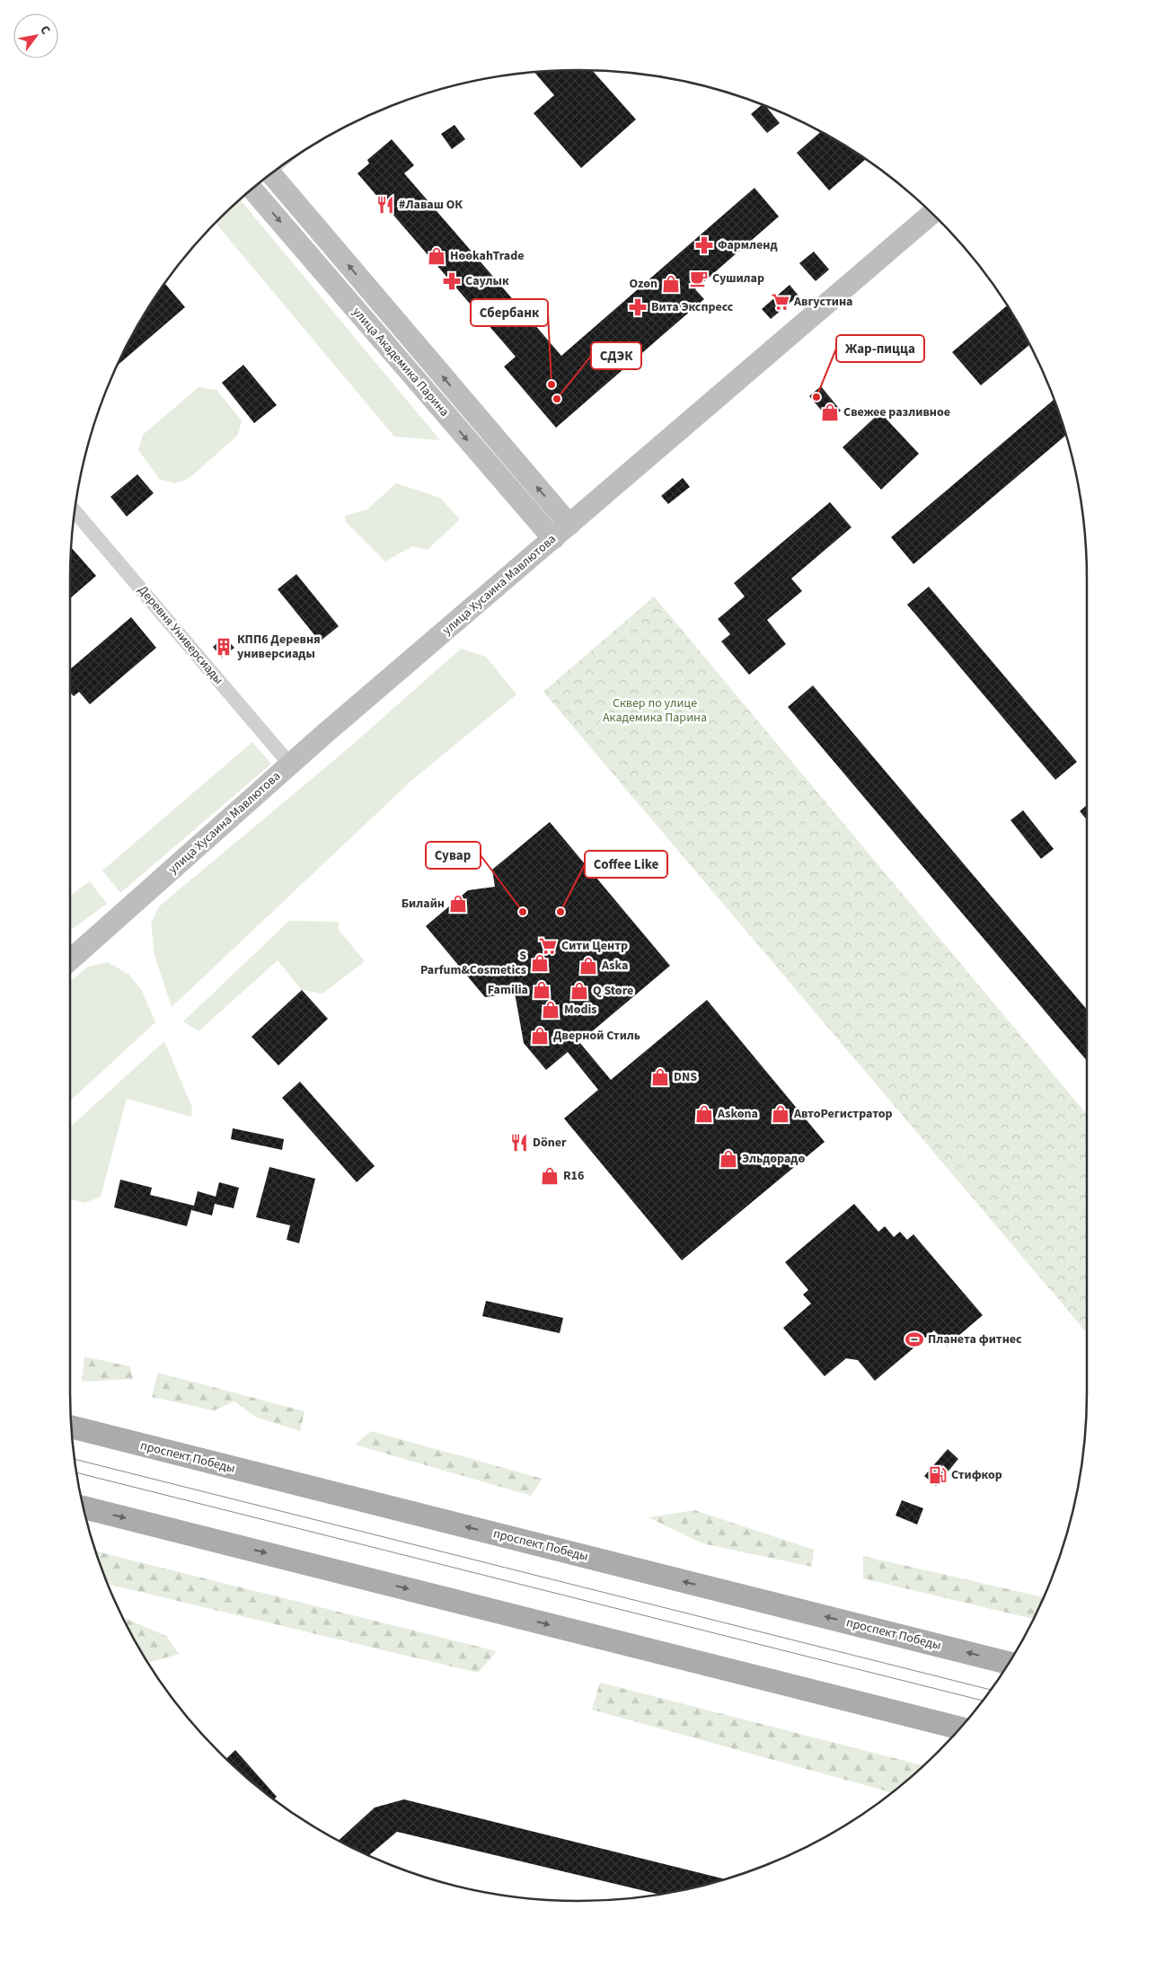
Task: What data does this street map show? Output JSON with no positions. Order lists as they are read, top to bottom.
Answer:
{
  "streets": {
    "main road": ["проспект Победы"],
    "street": ["улица Академика Парина", "улица Хусаина Мавлютова", "Деревня Универсиады"]
  },
  "crossings": [
    ["улица Академика Парина", "улица Хусаина Мавлютова"],
    ["улица Хусаина Мавлютова", "Деревня Универсиады"]
  ],
  "parks": ["Сквер по улице Академика Парина"],
  "places": {
    "restaurant": ["#Лаваш ОК", "Döner"],
    "pharmacy": ["Фармленд", "Саулык", "Вита Экспресс"],
    "shop": [
      "HookahTrade",
      "Ozon",
      "Свежее разливное",
      "Билайн",
      "S Parfum&Cosmetics",
      "Aska",
      "Familia",
      "Q Store",
      "Modis",
      "Дверной Стиль",
      "DNS",
      "Askona",
      "АвтоРегистратор",
      "Эльдорадо",
      "R16"
    ],
    "cafe": ["Сушилар"],
    "supermarket": ["Августина", "Сити Центр"],
    "other": [
      "Сбербанк",
      "Жар-пицца",
      "СДЭК",
      "Сувар",
      "Coffee Like"
    ],
    "building": ["КПП6 Деревня универсиады"],
    "sports": ["Планета фитнес"],
    "fuel station": ["Стифкор"]
  },
  "north": "top right"
}
